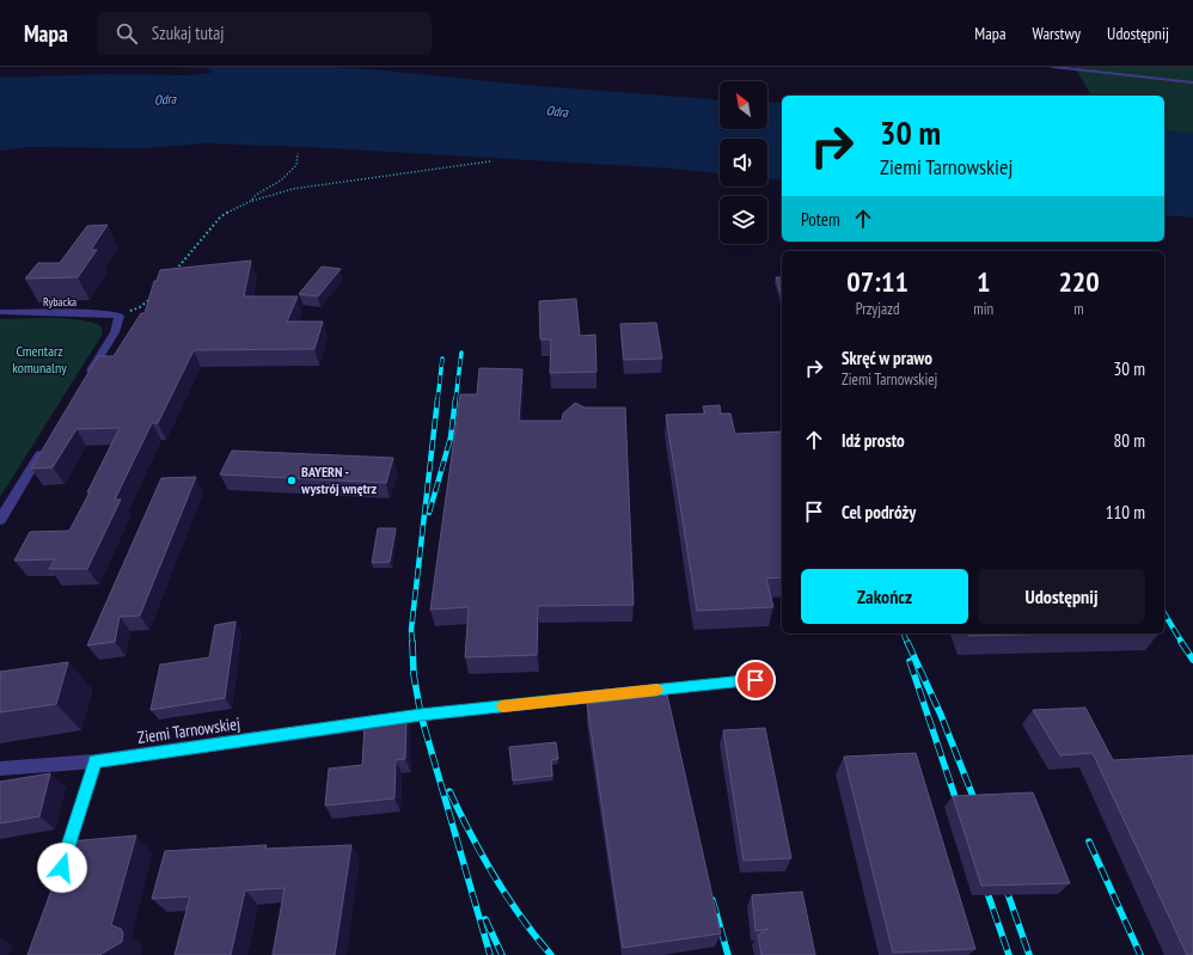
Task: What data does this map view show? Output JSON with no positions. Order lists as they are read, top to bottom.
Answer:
{
  "streets": {
    "street": ["Rybacka", "Ziemi Tarnowskiej"]
  },
  "water": ["Odra"],
  "parks": ["Cmentarz komunalny"],
  "places": ["BAYERN - wystrój wnętrz"],
  "north": "top left",
  "page": {
    "header": "Mapa",
    "search": "Szukaj tutaj",
    "nav": ["Mapa", "Warstwy", "Udostępnij"],
    "turn": ["30 m", "Ziemi Tarnowskiej"],
    "then": "Potem",
    "eta": [
      "07:11",
      "Przyjazd",
      "1",
      "min",
      "220",
      "m"
    ],
    "list": [
      {
        "name": "Skręć w prawo",
        "note": "Ziemi Tarnowskiej",
        "value": "30 m"
      },
      {
        "name": "Idź prosto",
        "value": "80 m"
      },
      {
        "name": "Cel podróży",
        "value": "110 m"
      }
    ],
    "buttons": ["Zakończ", "Udostępnij"]
  }
}
